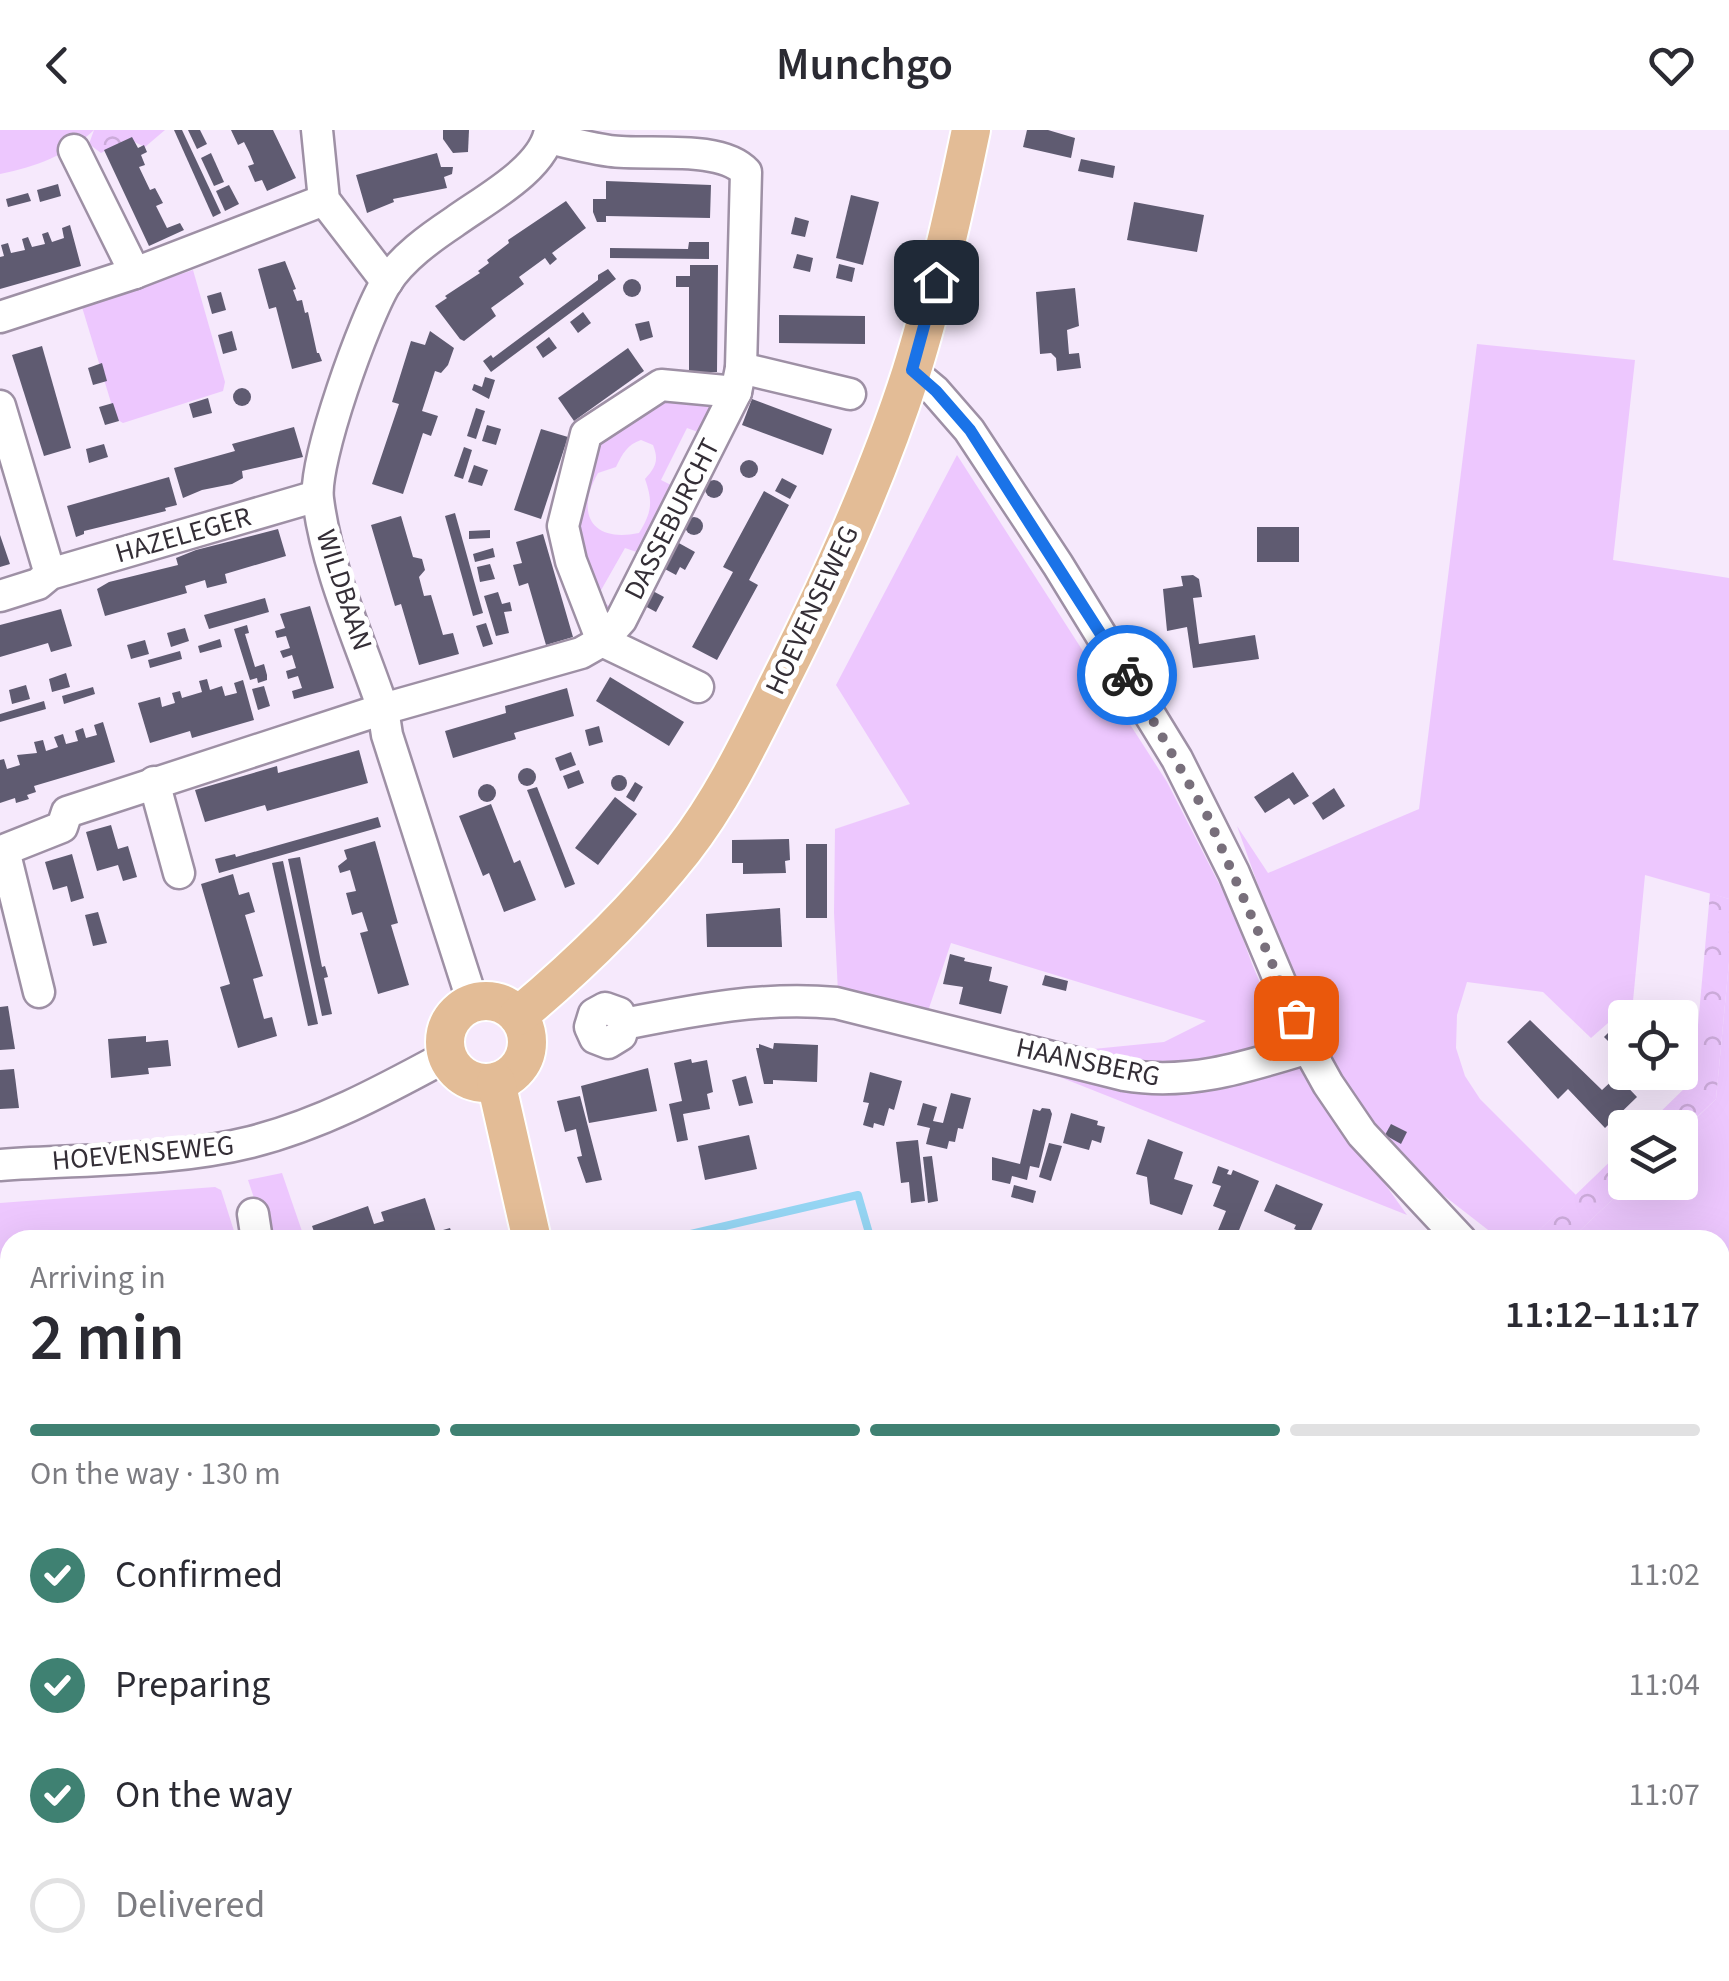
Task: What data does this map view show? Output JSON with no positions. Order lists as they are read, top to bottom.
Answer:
{
  "streets": {
    "main road": ["HOEVENSEWEG"],
    "street": [
      "DASSEBURCHT",
      "HAZELEGER",
      "WILDBAAN",
      "HAANSBERG"
    ]
  },
  "crossings": [
    ["DASSEBURCHT", "WILDBAAN"],
    ["HAZELEGER", "WILDBAAN"],
    ["WILDBAAN", "HOEVENSEWEG"]
  ],
  "page": {
    "header": "Munchgo",
    "heading": ["2 min", "Arriving in", "11:12–11:17"],
    "bar": "On the way · 130 m",
    "list": [
      ["Confirmed", "11:02"],
      ["Preparing", "11:04"],
      ["On the way", "11:07"],
      "Delivered"
    ]
  }
}
